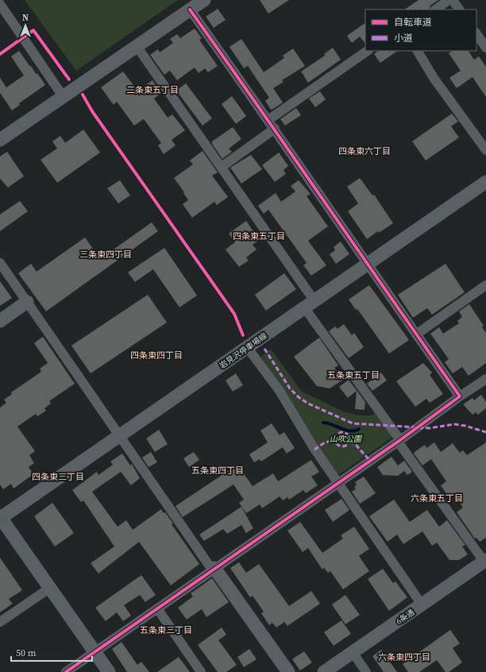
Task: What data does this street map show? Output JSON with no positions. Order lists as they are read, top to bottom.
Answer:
{
  "streets": {
    "street": ["岩見沢停車場線", "6条通"]
  },
  "districts": [
    "二条東五丁目",
    "四条東六丁目",
    "四条東五丁目",
    "三条東四丁目",
    "四条東四丁目",
    "五条東五丁目",
    "五条東四丁目",
    "四条東三丁目",
    "六条東五丁目",
    "五条東三丁目",
    "六条東四丁目"
  ],
  "parks": ["山吹公園"],
  "legend": ["自転車道", "小道"],
  "scale_bar": "50 m",
  "north": "top"
}
